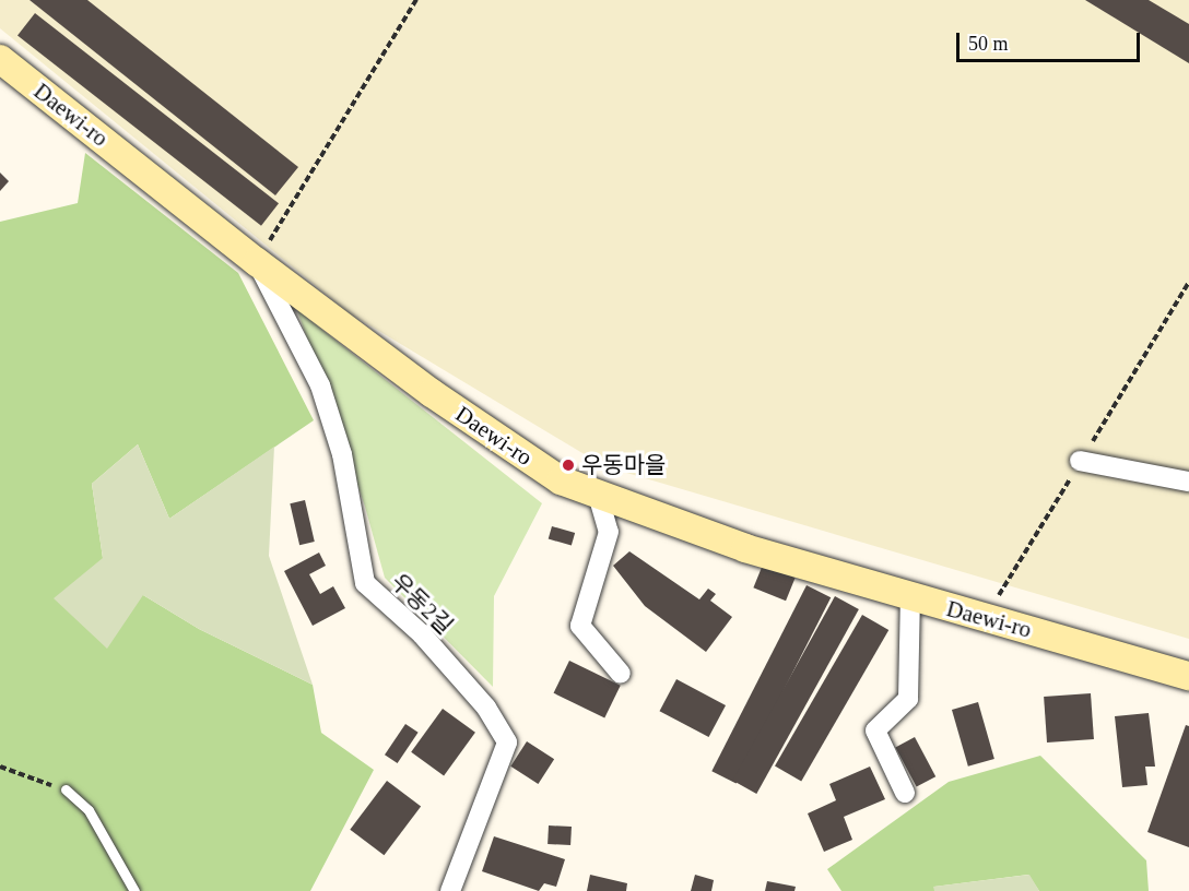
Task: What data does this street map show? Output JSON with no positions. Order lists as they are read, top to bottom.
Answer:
{
  "streets": {
    "main road": ["Daewi-ro"],
    "street": ["우동2길"]
  },
  "crossings": [
    ["Daewi-ro", "우동2길"]
  ],
  "places": ["우동마을"],
  "scale_bar": "50 m"
}
